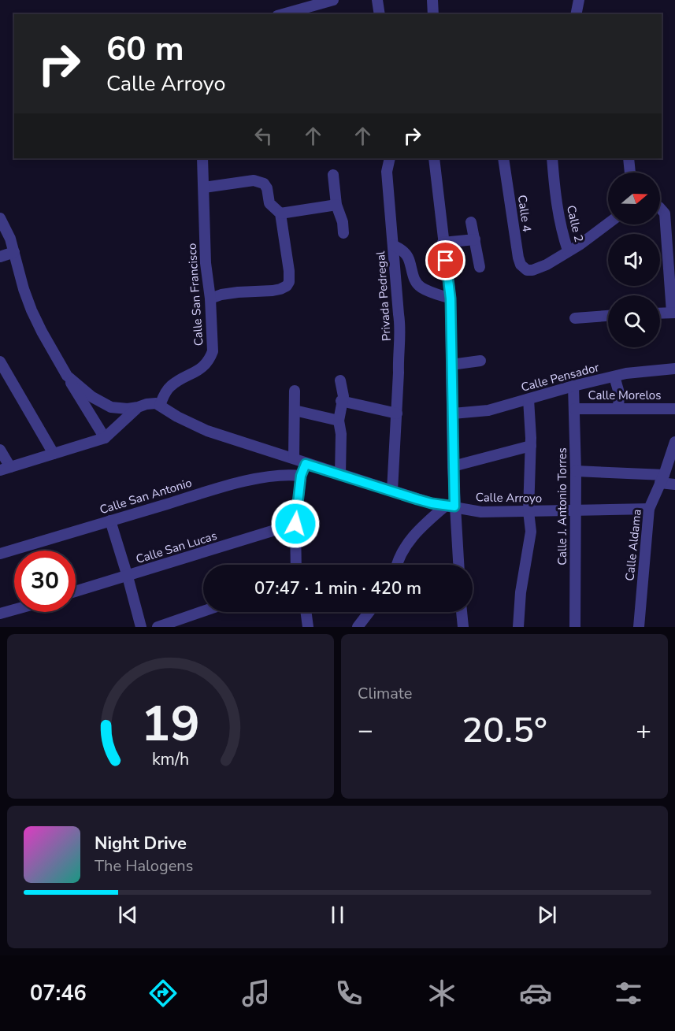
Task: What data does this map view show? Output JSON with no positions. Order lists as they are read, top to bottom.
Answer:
{
  "streets": {
    "street": [
      "Calle 4",
      "Calle 2",
      "Calle San Francisco",
      "Privada Pedregal",
      "Calle Pensador",
      "Calle Morelos",
      "Calle San Antonio",
      "Calle Arroyo",
      "Calle J. Antonio Torres",
      "Calle Aldama",
      "Calle San Lucas"
    ]
  },
  "crossings": [
    ["Calle 4", "Calle 2"],
    ["Calle San Francisco", "Calle Arroyo"],
    ["Privada Pedregal", "Calle Arroyo"],
    ["Calle Pensador", "Calle J. Antonio Torres"],
    ["Calle Morelos", "Calle J. Antonio Torres"],
    ["Calle Arroyo", "Calle J. Antonio Torres"],
    ["Calle Arroyo", "Calle Aldama"]
  ],
  "north": "right",
  "page": {
    "turn": ["60 m", "Calle Arroyo"],
    "limit": "30",
    "trip": "07:47 · 1 min · 420 m",
    "tile": "Climate",
    "heat": ["−", "20.5°", "+"],
    "song": ["Night Drive", "The Halogens"],
    "tabs": "07:46",
    "gauge": ["19", "km/h"]
  }
}
